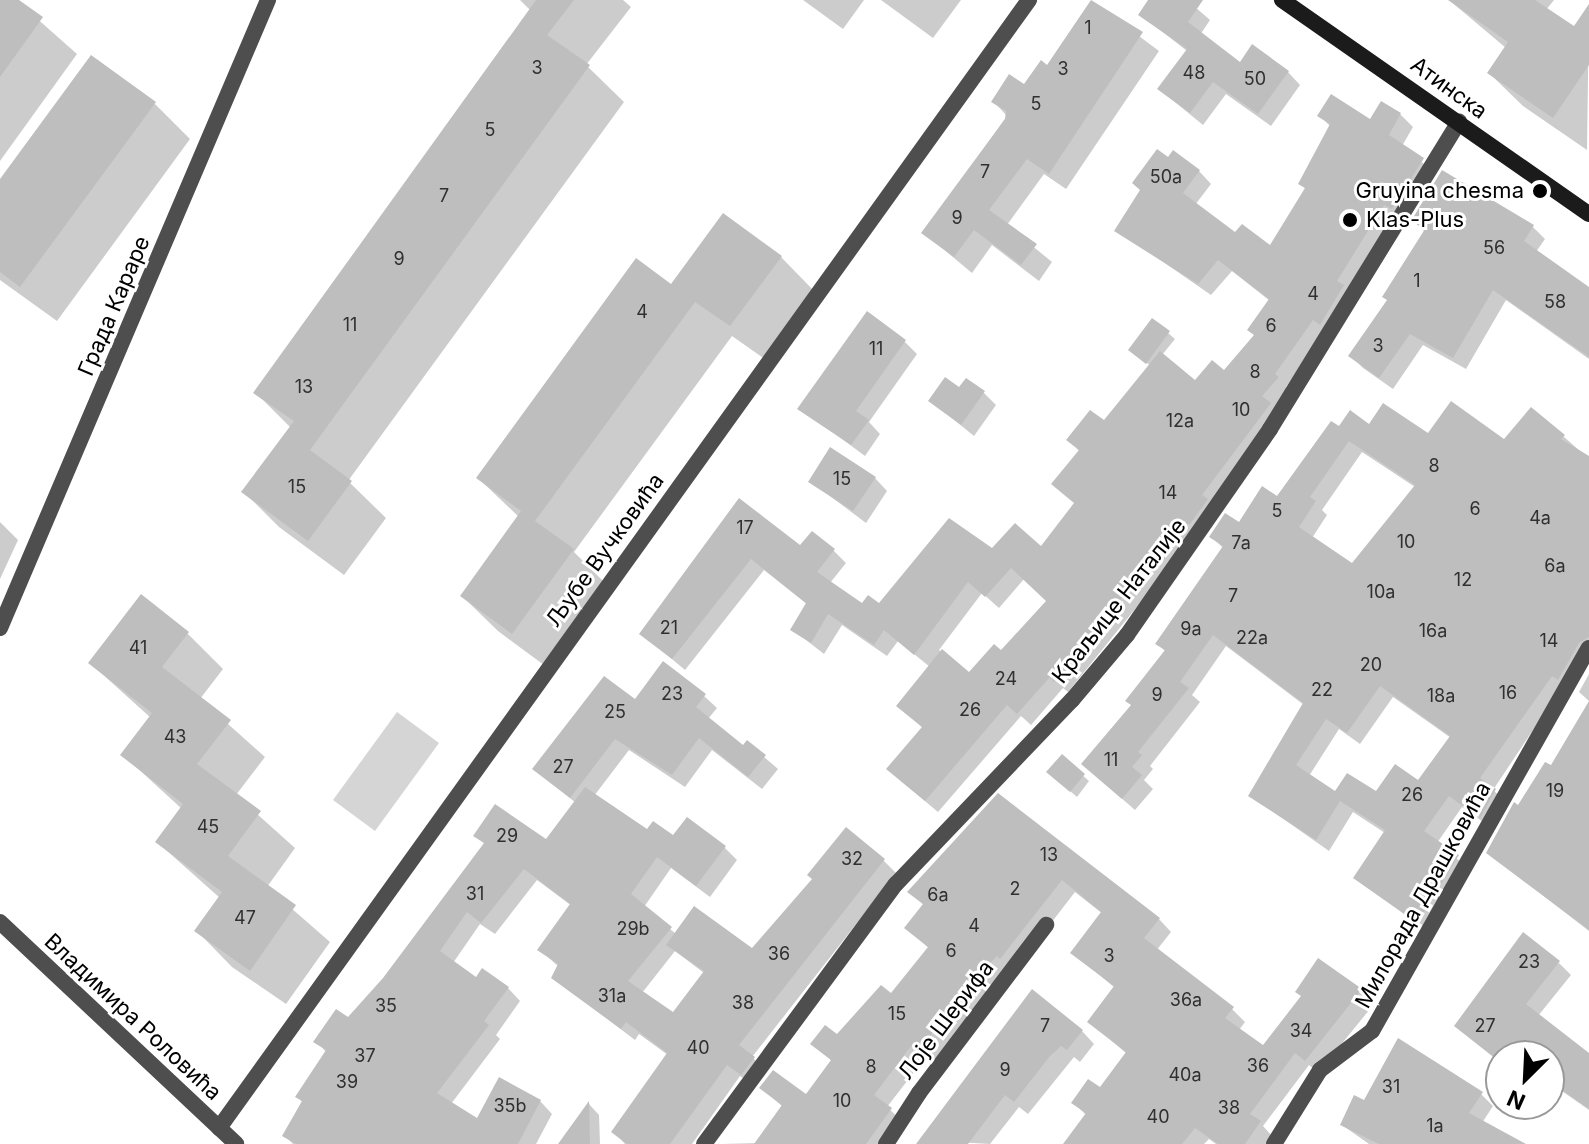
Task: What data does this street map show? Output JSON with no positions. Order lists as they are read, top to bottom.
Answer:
{
  "streets": {
    "street": [
      "Атинска",
      "Града Караре",
      "Љубе Вучковића",
      "Краљице Наталије",
      "Милорада Драшковића",
      "Владимира Роловића",
      "Лоје Шерифа"
    ]
  },
  "crossings": [
    ["Атинска", "Краљице Наталије"],
    ["Љубе Вучковића", "Владимира Роловића"]
  ],
  "places": ["Gruyina chesma", "Klas-Plus"],
  "house_numbers": [
    "1",
    "3",
    "3",
    "48",
    "50",
    "5",
    "5",
    "7",
    "50a",
    "7",
    "9",
    "56",
    "9",
    "1",
    "4",
    "58",
    "4",
    "11",
    "6",
    "3",
    "11",
    "8",
    "13",
    "10",
    "12a",
    "8",
    "15",
    "15",
    "14",
    "6",
    "5",
    "4a",
    "17",
    "10",
    "7a",
    "6a",
    "12",
    "10a",
    "7",
    "21",
    "9a",
    "16a",
    "22a",
    "14",
    "41",
    "20",
    "24",
    "22",
    "16",
    "23",
    "9",
    "18a",
    "26",
    "25",
    "43",
    "11",
    "27",
    "19",
    "26",
    "45",
    "29",
    "13",
    "32",
    "2",
    "31",
    "6a",
    "47",
    "4",
    "29b",
    "6",
    "36",
    "3",
    "23",
    "31a",
    "36a",
    "38",
    "35",
    "15",
    "7",
    "27",
    "34",
    "40",
    "37",
    "36",
    "8",
    "9",
    "40a",
    "39",
    "31",
    "10",
    "35b",
    "38",
    "40",
    "1a"
  ],
  "north": "bottom left"
}
